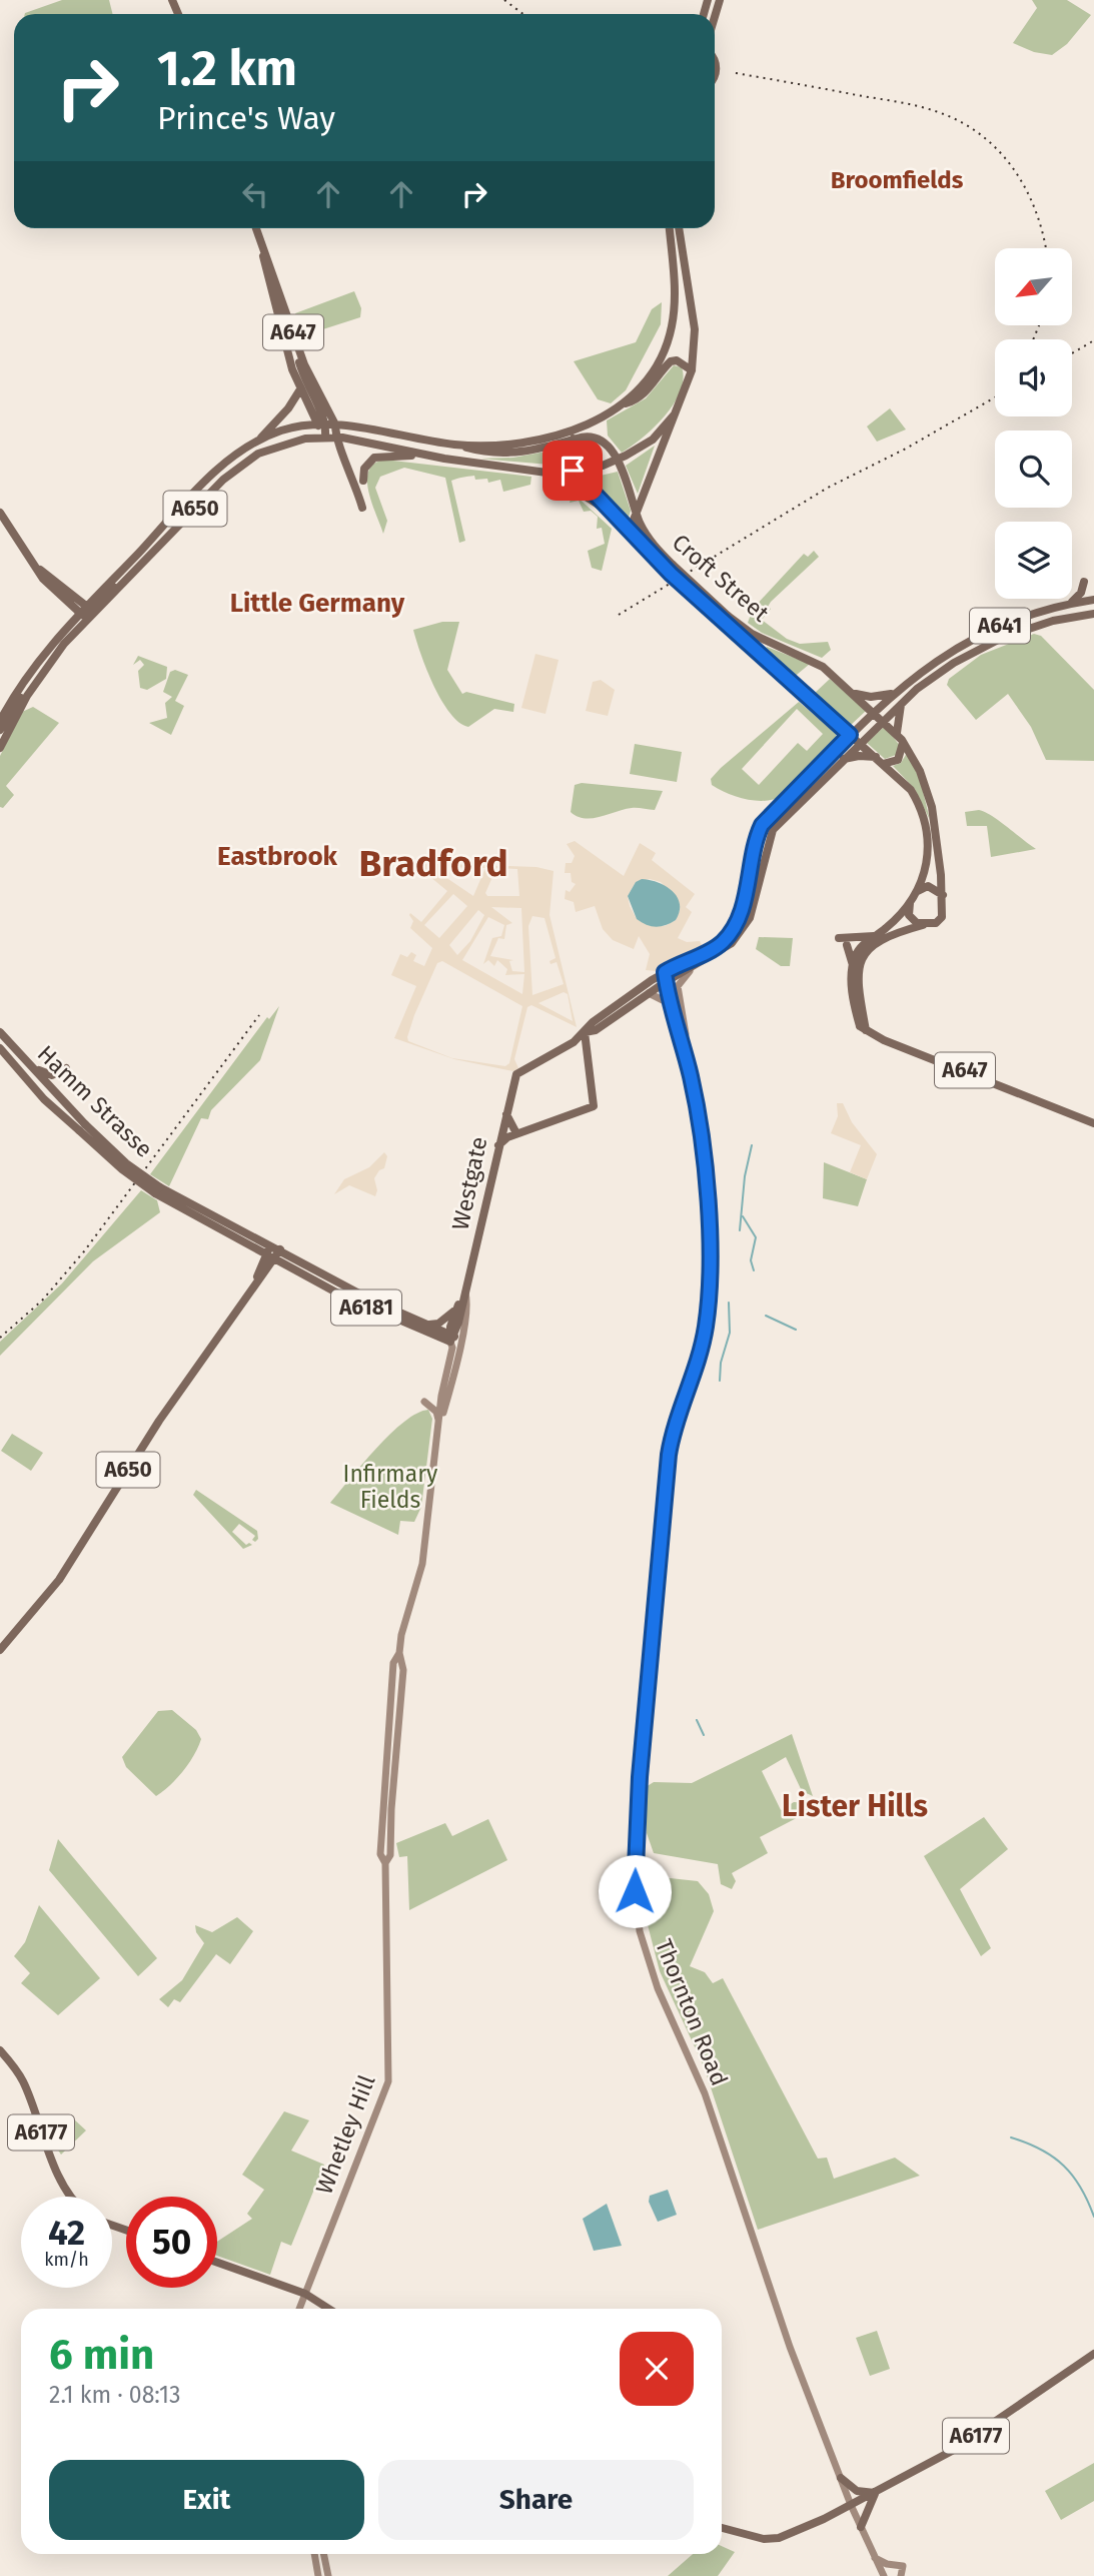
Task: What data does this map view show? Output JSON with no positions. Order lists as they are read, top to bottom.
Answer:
{
  "streets": {
    "main road": [
      "A647",
      "A650",
      "Croft Street",
      "A641",
      "Hamm Strasse",
      "Westgate",
      "A6181",
      "Thornton Road",
      "A6177",
      "Whetley Hill"
    ]
  },
  "crossings": [
    ["A647", "A650"],
    ["A650", "Croft Street"],
    ["A650", "Hamm Strasse"],
    ["A650", "A6181"],
    ["Croft Street", "A641"],
    ["Hamm Strasse", "A6181"],
    ["Westgate", "A6181"],
    ["Westgate", "Whetley Hill"],
    ["Thornton Road", "A6177"]
  ],
  "districts": [
    "Broomfields",
    "Little Germany",
    "Eastbrook",
    "Bradford",
    "Lister Hills"
  ],
  "parks": ["Infirmary Fields"],
  "north": "bottom left",
  "page": {
    "turn": ["1.2 km", "Prince's Way"],
    "speed": "42 km/h",
    "limit": "50",
    "heading": ["6 min", "2.1 km · 08:13"],
    "buttons": ["Exit", "Share"]
  }
}
